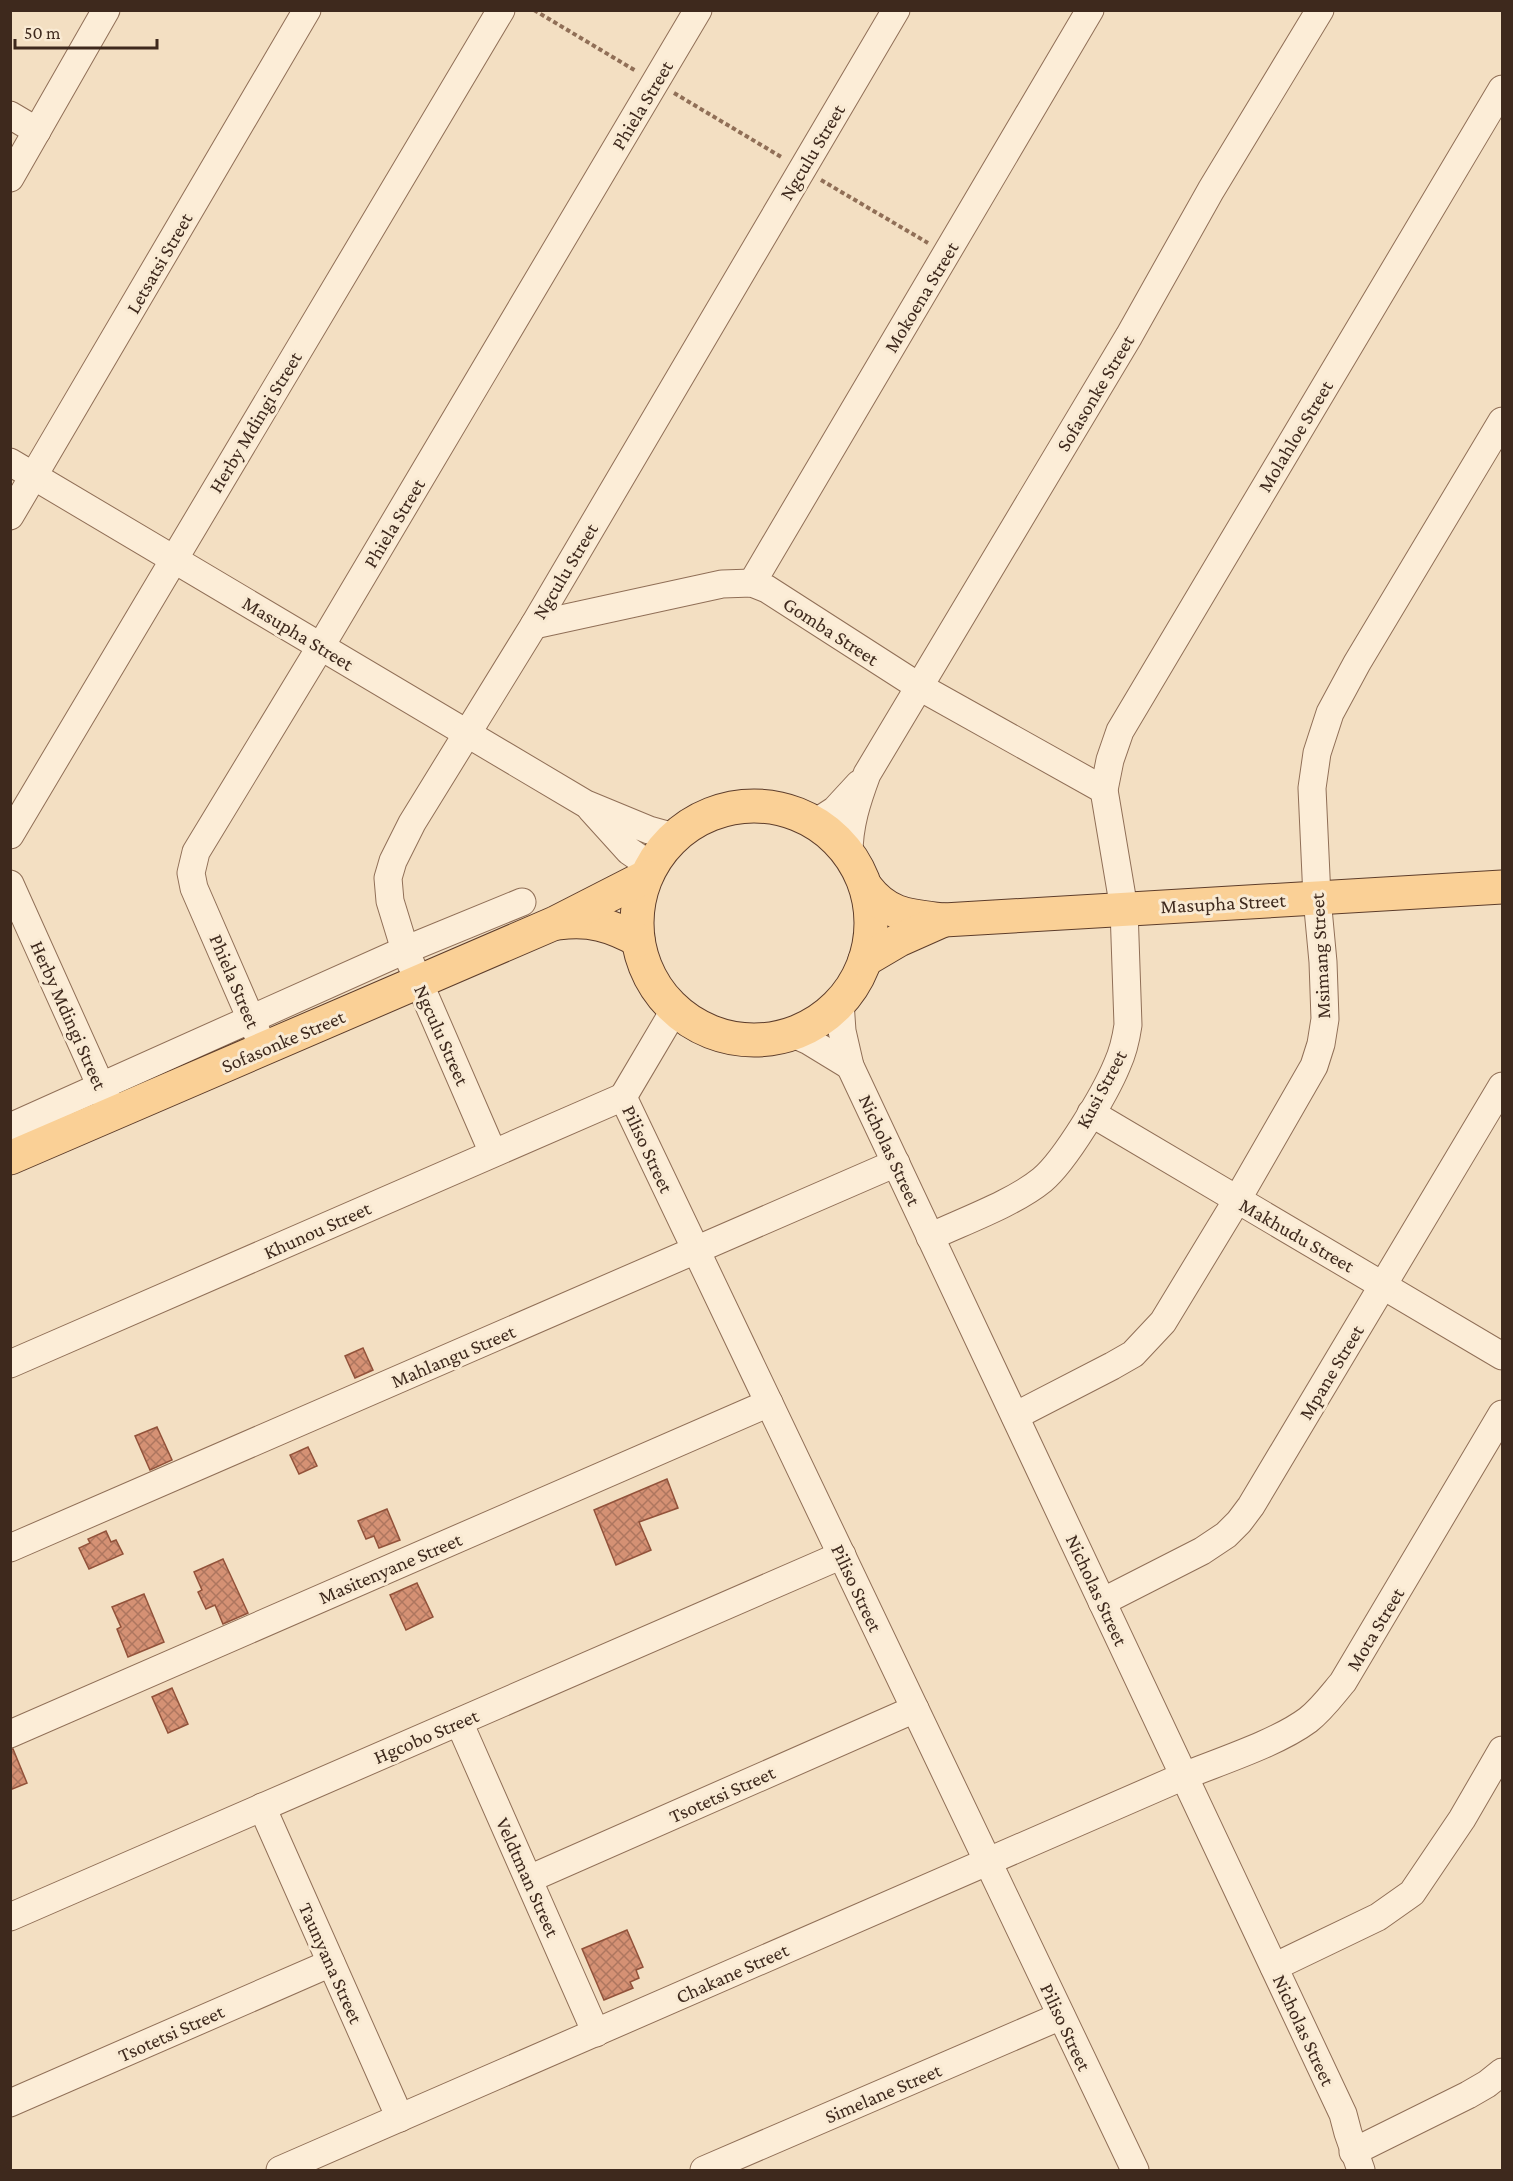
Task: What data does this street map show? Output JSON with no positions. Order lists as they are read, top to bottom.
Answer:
{
  "streets": {
    "main road": ["Sofasonke Street", "Masupha Street"],
    "street": [
      "Phiela Street",
      "Ngculu Street",
      "Letsatsi Street",
      "Mokoena Street",
      "Herby Mdingi Street",
      "Molahloe Street",
      "Gomba Street",
      "Msimang Street",
      "Kusi Street",
      "Piliso Street",
      "Nicholas Street",
      "Khunou Street",
      "Makhudu Street",
      "Mahlangu Street",
      "Mpane Street",
      "Masitenyane Street",
      "Mota Street",
      "Hgcobo Street",
      "Tsotetsi Street",
      "Veldtman Street",
      "Taunyana Street",
      "Chakane Street",
      "Simelane Street"
    ]
  },
  "crossings": [
    ["Phiela Street", "Sofasonke Street"],
    ["Phiela Street", "Masupha Street"],
    ["Ngculu Street", "Sofasonke Street"],
    ["Ngculu Street", "Gomba Street"],
    ["Ngculu Street", "Masupha Street"],
    ["Ngculu Street", "Khunou Street"],
    ["Letsatsi Street", "Masupha Street"],
    ["Mokoena Street", "Gomba Street"],
    ["Sofasonke Street", "Herby Mdingi Street"],
    ["Sofasonke Street", "Gomba Street"],
    ["Sofasonke Street", "Masupha Street"],
    ["Sofasonke Street", "Piliso Street"],
    ["Sofasonke Street", "Nicholas Street"],
    ["Herby Mdingi Street", "Masupha Street"],
    ["Molahloe Street", "Gomba Street"],
    ["Molahloe Street", "Kusi Street"],
    ["Gomba Street", "Kusi Street"],
    ["Masupha Street", "Msimang Street"],
    ["Masupha Street", "Kusi Street"],
    ["Msimang Street", "Nicholas Street"],
    ["Msimang Street", "Makhudu Street"],
    ["Kusi Street", "Nicholas Street"],
    ["Kusi Street", "Makhudu Street"],
    ["Piliso Street", "Khunou Street"],
    ["Piliso Street", "Mahlangu Street"],
    ["Piliso Street", "Masitenyane Street"],
    ["Piliso Street", "Hgcobo Street"],
    ["Piliso Street", "Tsotetsi Street"],
    ["Piliso Street", "Chakane Street"],
    ["Piliso Street", "Simelane Street"],
    ["Nicholas Street", "Mahlangu Street"],
    ["Nicholas Street", "Mpane Street"],
    ["Nicholas Street", "Mota Street"],
    ["Nicholas Street", "Chakane Street"],
    ["Makhudu Street", "Mpane Street"],
    ["Mota Street", "Chakane Street"],
    ["Hgcobo Street", "Veldtman Street"],
    ["Hgcobo Street", "Taunyana Street"],
    ["Tsotetsi Street", "Veldtman Street"],
    ["Tsotetsi Street", "Taunyana Street"],
    ["Veldtman Street", "Chakane Street"],
    ["Taunyana Street", "Chakane Street"]
  ],
  "scale_bar": "50 m"
}
